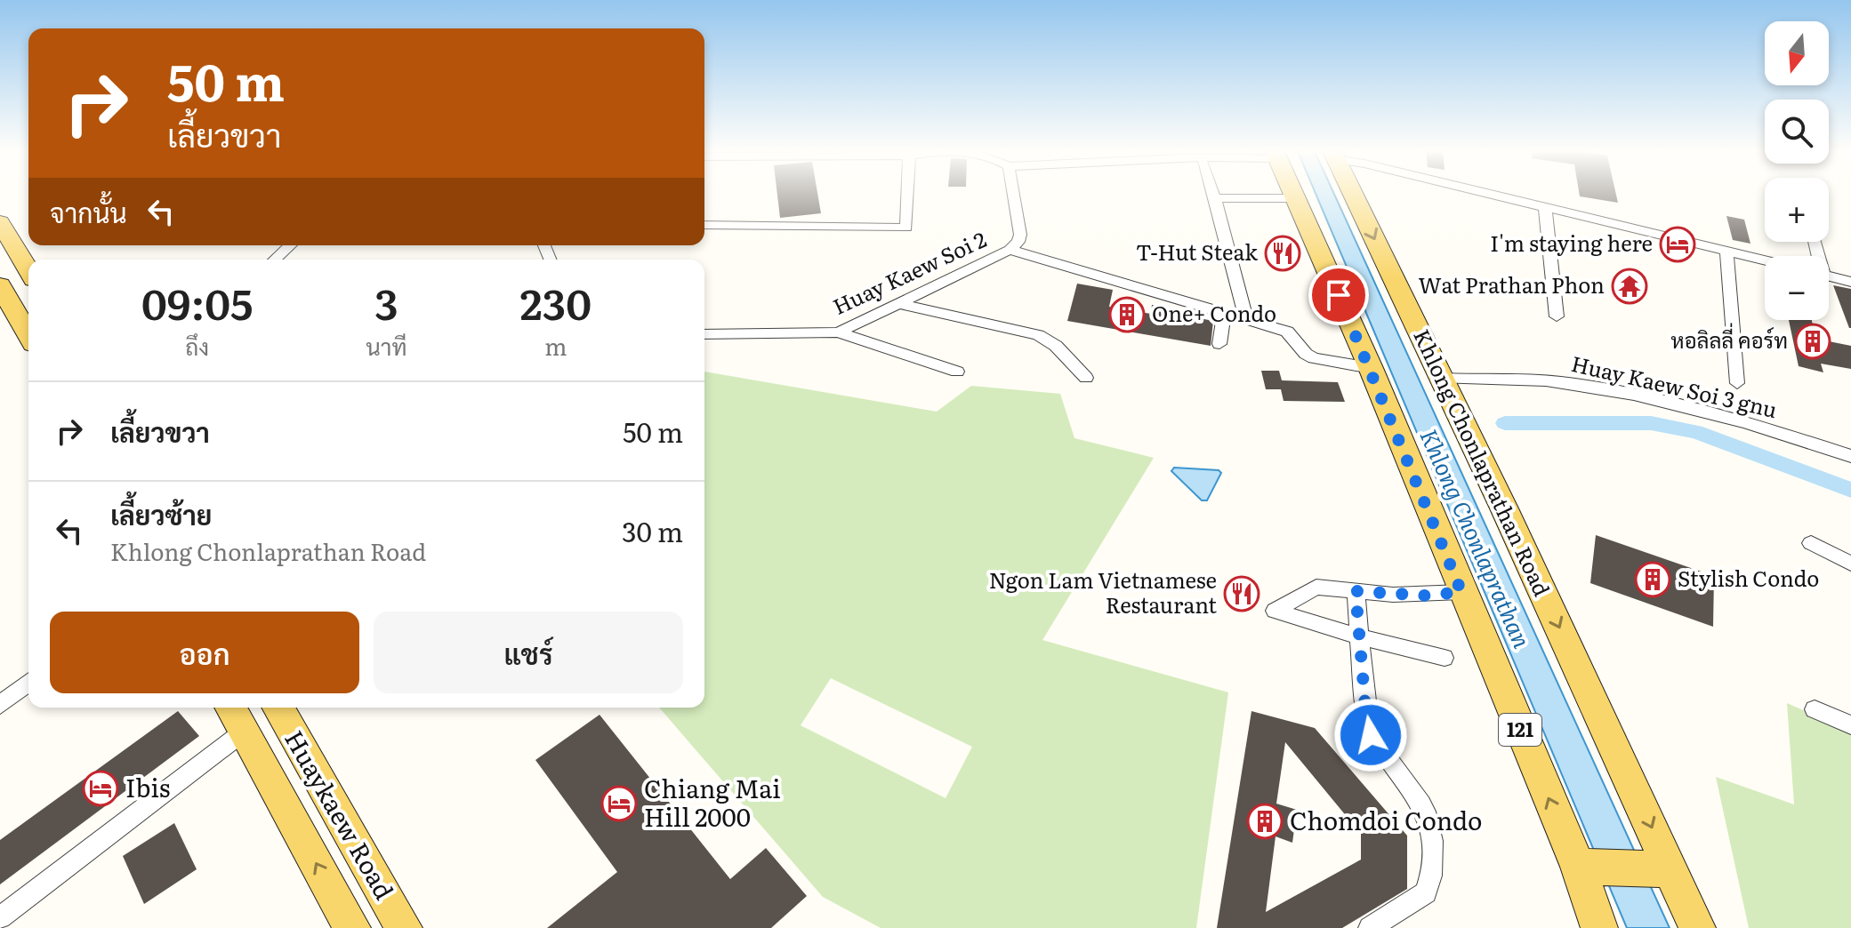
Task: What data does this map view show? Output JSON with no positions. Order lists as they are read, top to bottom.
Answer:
{
  "streets": {
    "main road": ["Khlong Chonlaprathan Road", "121", "Huaykaew Road"],
    "street": ["Huay Kaew Soi 2", "Huay Kaew Soi 3 gnu"]
  },
  "crossings": [
    ["Huay Kaew Soi 3 gnu", "Khlong Chonlaprathan Road"]
  ],
  "water": ["Khlong Chonlaprathan"],
  "places": {
    "hotel": ["I'm staying here", "Ibis", "Chiang Mai Hill 2000"],
    "restaurant": ["T-Hut Steak", "Ngon Lam Vietnamese Restaurant"],
    "temple": ["Wat Prathan Phon"],
    "building": [
      "One+ Condo",
      "หอลิลลี่ คอร์ท",
      "Stylish Condo",
      "Chomdoi Condo"
    ]
  },
  "north": "bottom",
  "page": {
    "map_buttons": ["+", "−"],
    "turn": ["50 m", "เลี้ยวขวา"],
    "then": "จากนั้น",
    "eta": [
      "09:05",
      "ถึง",
      "3",
      "นาที",
      "230",
      "m"
    ],
    "list": [
      {
        "name": "เลี้ยวขวา",
        "value": "50 m"
      },
      {
        "name": "เลี้ยวซ้าย",
        "note": "Khlong Chonlaprathan Road",
        "value": "30 m"
      }
    ],
    "buttons": ["ออก", "แชร์"]
  }
}
